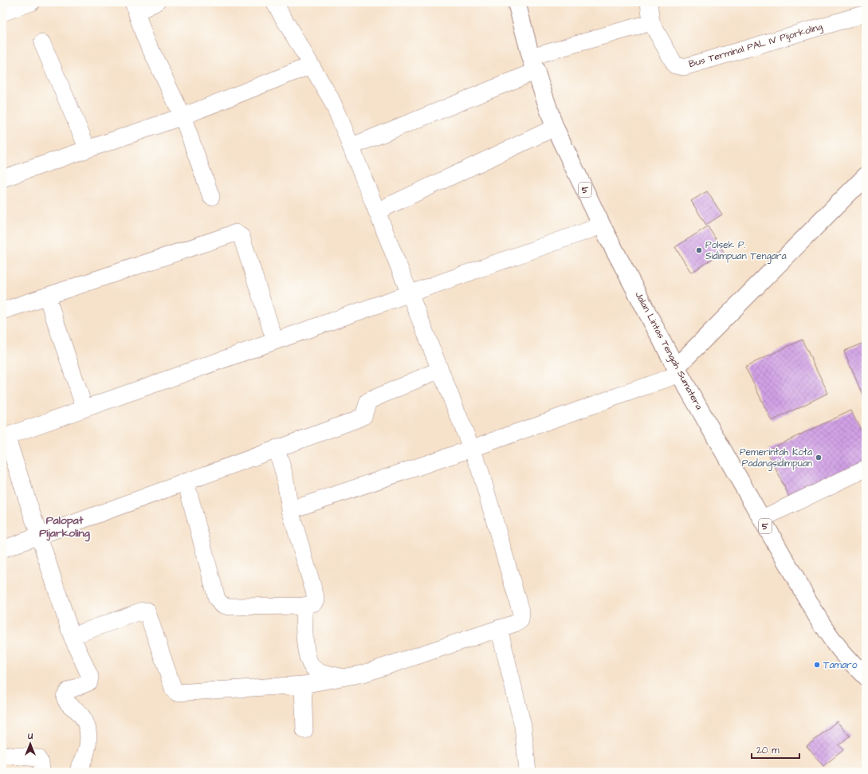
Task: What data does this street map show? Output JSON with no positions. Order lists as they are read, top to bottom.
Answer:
{
  "streets": {
    "main road": ["5", "Jalan Lintas Tengah Sumatera"],
    "street": ["Bus Terminal PAL IV Pijorkoling"]
  },
  "districts": ["Palopat Pijarkoling"],
  "places": ["Polsek P. Sidimpuan Tengara", "Pemerintah Kota Padangsidimpuan", "Tamaro"],
  "scale_bar": "20 m",
  "north": "top"
}
